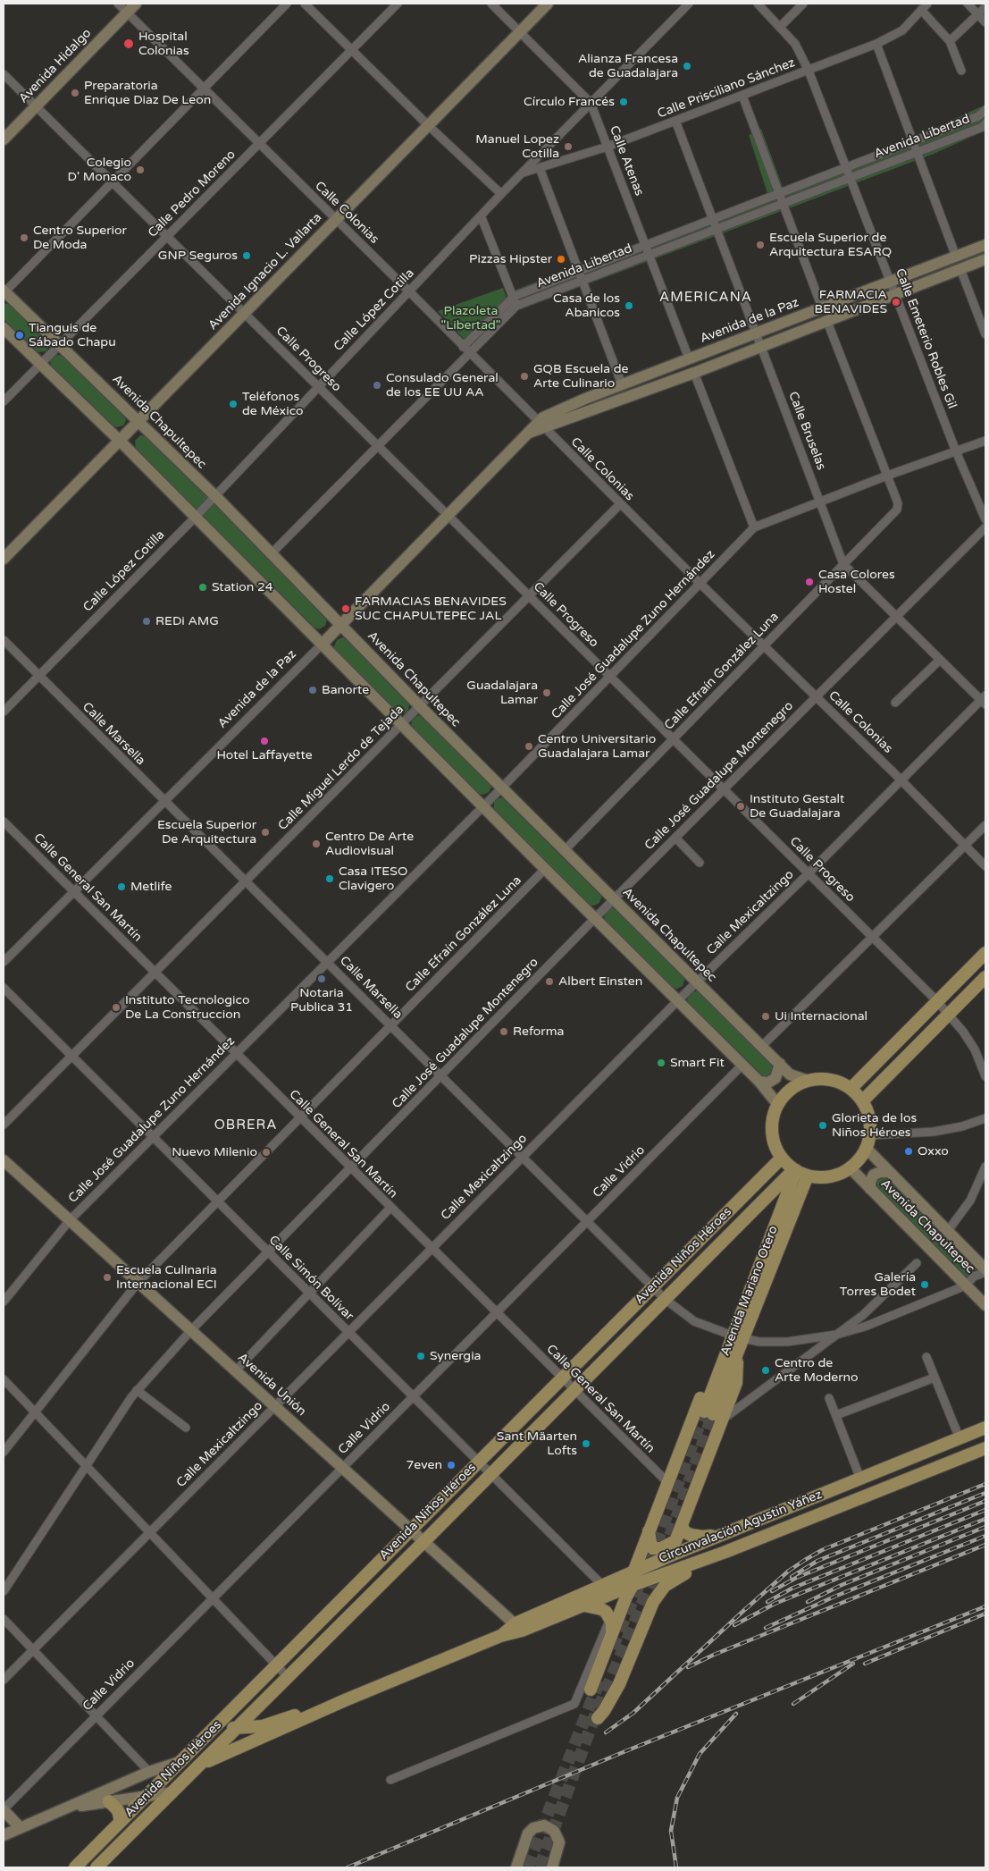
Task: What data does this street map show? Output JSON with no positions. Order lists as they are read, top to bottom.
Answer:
{
  "streets": {
    "main road": ["Avenida Niños Héroes", "Avenida Mariano Otero", "Circunvalación Agustín Yáñez"],
    "street": [
      "Avenida Hidalgo",
      "Calle Prisciliano Sánchez",
      "Avenida Libertad",
      "Calle Atenas",
      "Calle Pedro Moreno",
      "Calle Colonias",
      "Avenida Ignacio L. Vallarta",
      "Calle López Cotilla",
      "Avenida de la Paz",
      "Calle Emeterio Robles Gil",
      "Calle Progreso",
      "Avenida Chapultepec",
      "Calle Bruselas",
      "Calle José Guadalupe Zuno Hernández",
      "Calle Efraín González Luna",
      "Calle Marsella",
      "Calle Miguel Lerdo de Tejada",
      "Calle José Guadalupe Montenegro",
      "Calle General San Martín",
      "Calle Mexicaltzingo",
      "Calle Vidrio",
      "Calle Simón Bolívar",
      "Avenida Unión"
    ]
  },
  "crossings": [
    ["Avenida Hidalgo", "Calle Colonias"],
    ["Avenida Hidalgo", "Calle Progreso"],
    ["Calle Prisciliano Sánchez", "Calle Atenas"],
    ["Calle Prisciliano Sánchez", "Calle López Cotilla"],
    ["Calle Prisciliano Sánchez", "Calle Emeterio Robles Gil"],
    ["Calle Prisciliano Sánchez", "Calle Bruselas"],
    ["Avenida Libertad", "Calle Atenas"],
    ["Avenida Libertad", "Calle Colonias"],
    ["Avenida Libertad", "Calle Emeterio Robles Gil"],
    ["Avenida Libertad", "Calle Progreso"],
    ["Avenida Libertad", "Avenida Chapultepec"],
    ["Avenida Libertad", "Calle Bruselas"],
    ["Calle Atenas", "Avenida Ignacio L. Vallarta"],
    ["Calle Atenas", "Calle López Cotilla"],
    ["Calle Atenas", "Avenida de la Paz"],
    ["Calle Pedro Moreno", "Calle Colonias"],
    ["Calle Pedro Moreno", "Calle Progreso"],
    ["Calle Pedro Moreno", "Avenida Chapultepec"],
    ["Calle Colonias", "Avenida Ignacio L. Vallarta"],
    ["Calle Colonias", "Calle López Cotilla"],
    ["Calle Colonias", "Avenida de la Paz"],
    ["Calle Colonias", "Calle José Guadalupe Zuno Hernández"],
    ["Calle Colonias", "Calle Efraín González Luna"],
    ["Calle Colonias", "Calle Miguel Lerdo de Tejada"],
    ["Calle Colonias", "Calle José Guadalupe Montenegro"],
    ["Calle Colonias", "Calle Mexicaltzingo"],
    ["Avenida Ignacio L. Vallarta", "Calle Progreso"],
    ["Avenida Ignacio L. Vallarta", "Avenida Chapultepec"],
    ["Calle López Cotilla", "Calle Progreso"],
    ["Calle López Cotilla", "Avenida Chapultepec"],
    ["Calle López Cotilla", "Calle Marsella"],
    ["Avenida de la Paz", "Calle Emeterio Robles Gil"],
    ["Avenida de la Paz", "Calle Progreso"],
    ["Avenida de la Paz", "Avenida Chapultepec"],
    ["Avenida de la Paz", "Calle Bruselas"],
    ["Avenida de la Paz", "Calle Marsella"],
    ["Avenida de la Paz", "Calle General San Martín"],
    ["Calle Emeterio Robles Gil", "Calle José Guadalupe Zuno Hernández"],
    ["Calle Progreso", "Calle José Guadalupe Zuno Hernández"],
    ["Calle Progreso", "Calle Efraín González Luna"],
    ["Calle Progreso", "Calle Miguel Lerdo de Tejada"],
    ["Calle Progreso", "Calle José Guadalupe Montenegro"],
    ["Calle Progreso", "Calle Mexicaltzingo"],
    ["Avenida Chapultepec", "Calle José Guadalupe Zuno Hernández"],
    ["Avenida Chapultepec", "Calle Efraín González Luna"],
    ["Avenida Chapultepec", "Calle Miguel Lerdo de Tejada"],
    ["Avenida Chapultepec", "Calle José Guadalupe Montenegro"],
    ["Avenida Chapultepec", "Calle Mexicaltzingo"],
    ["Avenida Chapultepec", "Avenida Niños Héroes"],
    ["Avenida Chapultepec", "Avenida Mariano Otero"],
    ["Calle Bruselas", "Calle José Guadalupe Zuno Hernández"],
    ["Calle Bruselas", "Calle Efraín González Luna"],
    ["Calle Bruselas", "Calle José Guadalupe Montenegro"],
    ["Calle Bruselas", "Calle Mexicaltzingo"],
    ["Calle José Guadalupe Zuno Hernández", "Calle Efraín González Luna"],
    ["Calle José Guadalupe Zuno Hernández", "Calle Marsella"],
    ["Calle José Guadalupe Zuno Hernández", "Calle General San Martín"],
    ["Calle José Guadalupe Zuno Hernández", "Calle Simón Bolívar"],
    ["Calle José Guadalupe Zuno Hernández", "Avenida Unión"],
    ["Calle Efraín González Luna", "Calle Marsella"],
    ["Calle Efraín González Luna", "Calle General San Martín"],
    ["Calle Efraín González Luna", "Calle Simón Bolívar"],
    ["Calle Efraín González Luna", "Avenida Unión"],
    ["Calle Marsella", "Calle Miguel Lerdo de Tejada"],
    ["Calle Marsella", "Calle José Guadalupe Montenegro"],
    ["Calle Marsella", "Calle Mexicaltzingo"],
    ["Calle Marsella", "Calle Vidrio"],
    ["Calle Marsella", "Avenida Niños Héroes"],
    ["Calle Marsella", "Avenida Mariano Otero"],
    ["Calle Miguel Lerdo de Tejada", "Calle General San Martín"],
    ["Calle Miguel Lerdo de Tejada", "Calle Simón Bolívar"],
    ["Calle José Guadalupe Montenegro", "Calle General San Martín"],
    ["Calle José Guadalupe Montenegro", "Calle Simón Bolívar"],
    ["Calle José Guadalupe Montenegro", "Avenida Unión"],
    ["Calle General San Martín", "Calle Mexicaltzingo"],
    ["Calle General San Martín", "Calle Vidrio"],
    ["Calle General San Martín", "Avenida Niños Héroes"],
    ["Calle Mexicaltzingo", "Calle Simón Bolívar"],
    ["Calle Mexicaltzingo", "Avenida Unión"],
    ["Calle Vidrio", "Calle Simón Bolívar"],
    ["Calle Vidrio", "Avenida Unión"],
    ["Avenida Niños Héroes", "Calle Simón Bolívar"],
    ["Avenida Niños Héroes", "Avenida Mariano Otero"],
    ["Avenida Niños Héroes", "Avenida Unión"],
    ["Avenida Niños Héroes", "Circunvalación Agustín Yáñez"],
    ["Calle Simón Bolívar", "Circunvalación Agustín Yáñez"],
    ["Avenida Unión", "Circunvalación Agustín Yáñez"]
  ],
  "districts": ["AMERICANA", "OBRERA"],
  "parks": ["Plazoleta \"Libertad\""],
  "places": [
    "Hospital Colonias",
    "Alianza Francesa de Guadalajara",
    "Preparatoria Enrique Diaz De Leon",
    "Círculo Francés",
    "Manuel Lopez Cotilla",
    "Colegio D' Monaco",
    "Centro Superior De Moda",
    "Escuela Superior de Arquitectura ESARQ",
    "GNP Seguros",
    "Pizzas Hipster",
    "FARMACIA BENAVIDES",
    "Casa de los Abanicos",
    "Tianguis de Sábado Chapu",
    "GQB Escuela de Arte Culinario",
    "Consulado General de los EE UU AA",
    "Teléfonos de México",
    "Casa Colores Hostel",
    "Station 24",
    "FARMACIAS BENAVIDES SUC CHAPULTEPEC JAL",
    "REDi AMG",
    "Banorte",
    "Guadalajara Lamar",
    "Hotel Laffayette",
    "Centro Universitario Guadalajara Lamar",
    "Instituto Gestalt De Guadalajara",
    "Escuela Superior De Arquitectura",
    "Centro De Arte Audiovisual",
    "Casa ITESO Clavigero",
    "Metlife",
    "Notaria Publica 31",
    "Albert Einsten",
    "Instituto Tecnologico De La Construccion",
    "Ui Internacional",
    "Reforma",
    "Smart Fit",
    "Glorieta de los Niños Héroes",
    "Oxxo",
    "Nuevo Milenio",
    "Escuela Culinaria Internacional ECI",
    "Galería Torres Bodet",
    "Synergia",
    "Centro de Arte Moderno",
    "Sant Mäarten Lofts",
    "7even"
  ]
}
